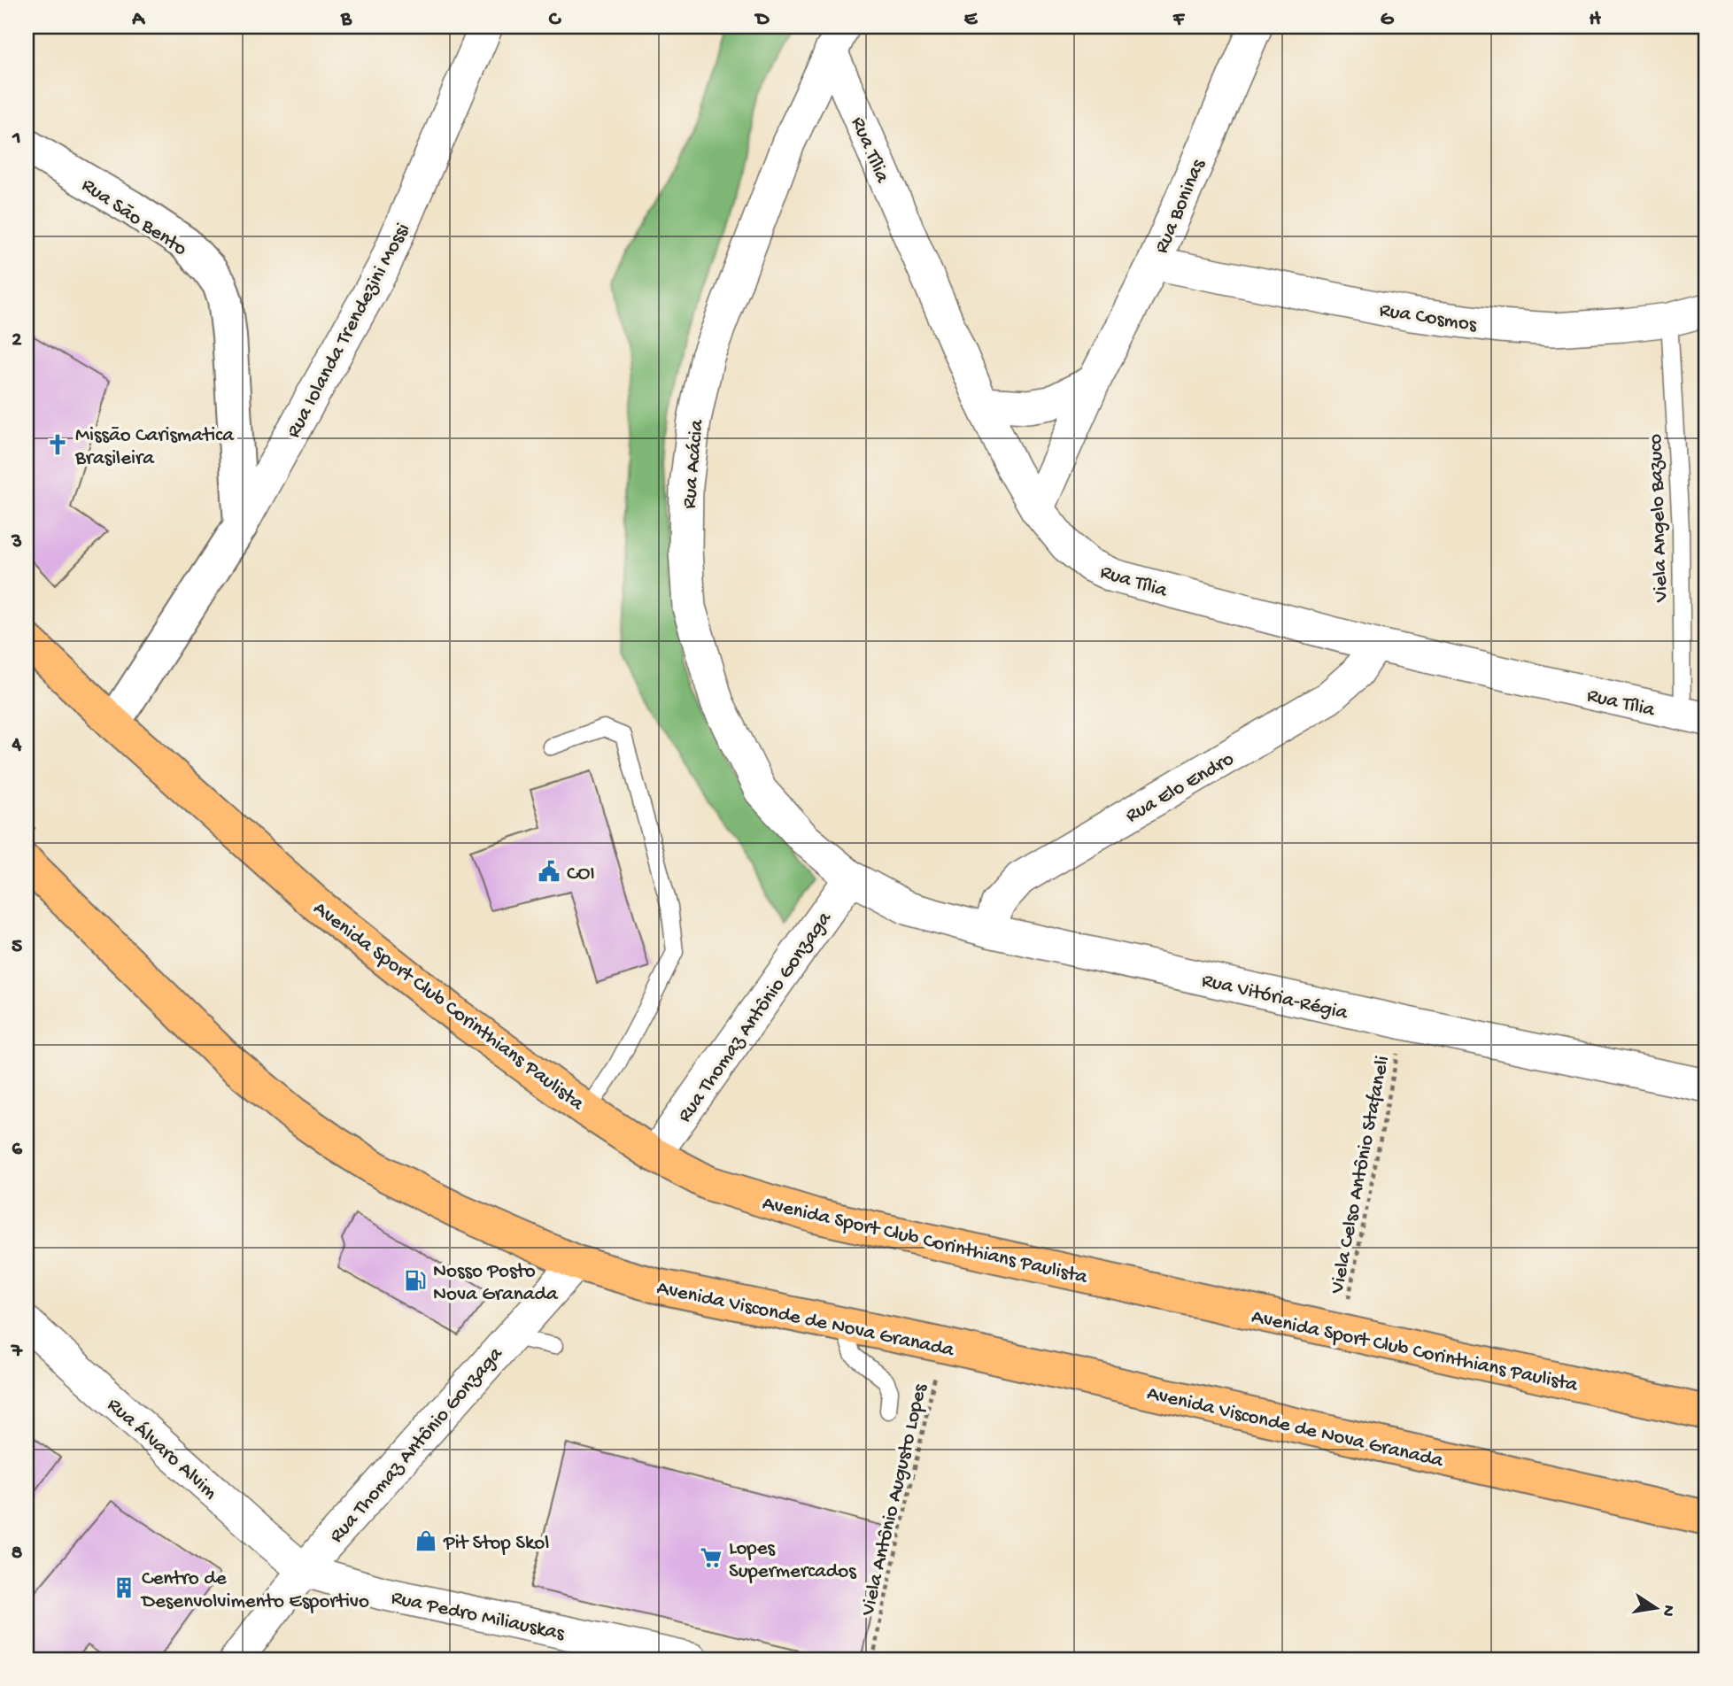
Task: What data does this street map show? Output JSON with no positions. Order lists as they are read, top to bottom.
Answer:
{
  "streets": {
    "main road": ["Avenida Sport Club Corinthians Paulista", "Avenida Visconde de Nova Granada"],
    "street": [
      "Rua Tília",
      "Rua Boninas",
      "Rua São Bento",
      "Rua Cosmos",
      "Rua Iolanda Trendezini Mossi",
      "Rua Acácia",
      "Rua Elo Endro",
      "Rua Vitória-Régia",
      "Rua Thomaz Antônio Gonzaga",
      "Rua Álvaro Alvim",
      "Rua Pedro Miliauskas"
    ],
    "lane": ["Viela Angelo Bazuco"],
    "path": ["Viela Celso Antônio Stafaneli", "Viela Antônio Augusto Lopes"]
  },
  "crossings": [
    ["Rua Tília", "Rua Boninas"],
    ["Rua Tília", "Rua Acácia"],
    ["Rua Tília", "Viela Angelo Bazuco"],
    ["Rua Tília", "Rua Elo Endro"],
    ["Rua Boninas", "Rua Cosmos"],
    ["Rua São Bento", "Rua Iolanda Trendezini Mossi"],
    ["Rua Cosmos", "Viela Angelo Bazuco"],
    ["Rua Acácia", "Rua Vitória-Régia"],
    ["Rua Acácia", "Rua Thomaz Antônio Gonzaga"],
    ["Rua Elo Endro", "Rua Vitória-Régia"],
    ["Rua Vitória-Régia", "Rua Thomaz Antônio Gonzaga"],
    ["Rua Vitória-Régia", "Viela Celso Antônio Stafaneli"],
    ["Avenida Sport Club Corinthians Paulista", "Rua Thomaz Antônio Gonzaga"],
    ["Avenida Sport Club Corinthians Paulista", "Viela Celso Antônio Stafaneli"],
    ["Rua Thomaz Antônio Gonzaga", "Avenida Visconde de Nova Granada"],
    ["Rua Thomaz Antônio Gonzaga", "Rua Álvaro Alvim"],
    ["Rua Thomaz Antônio Gonzaga", "Rua Pedro Miliauskas"],
    ["Avenida Visconde de Nova Granada", "Viela Antônio Augusto Lopes"],
    ["Rua Álvaro Alvim", "Rua Pedro Miliauskas"]
  ],
  "places": {
    "church": ["Missão Carismatica Brasileira"],
    "public building": ["COI"],
    "fuel station": ["Nosso Posto Nova Granada"],
    "shop": ["Pit Stop Skol"],
    "supermarket": ["Lopes Supermercados"],
    "building": ["Centro de Desenvolvimento Esportivo"]
  },
  "north": "right",
  "grid": {
    "columns": [
      "A",
      "B",
      "C",
      "D",
      "E",
      "F",
      "G",
      "H"
    ],
    "rows": [
      "1",
      "2",
      "3",
      "4",
      "5",
      "6",
      "7",
      "8"
    ]
  }
}
